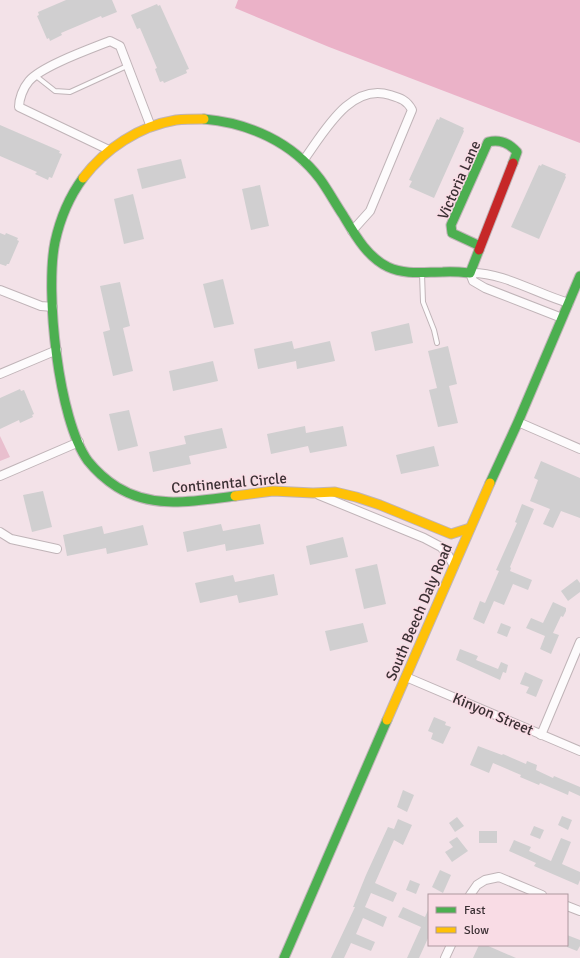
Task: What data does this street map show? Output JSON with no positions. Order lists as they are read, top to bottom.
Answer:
{
  "streets": {
    "street": [
      "Victoria Lane",
      "Continental Circle",
      "South Beech Daly Road",
      "Kinyon Street"
    ]
  },
  "crossings": [
    ["Victoria Lane", "Continental Circle"],
    ["Continental Circle", "South Beech Daly Road"],
    ["South Beech Daly Road", "Kinyon Street"]
  ],
  "legend": ["Fast", "Slow"]
}
